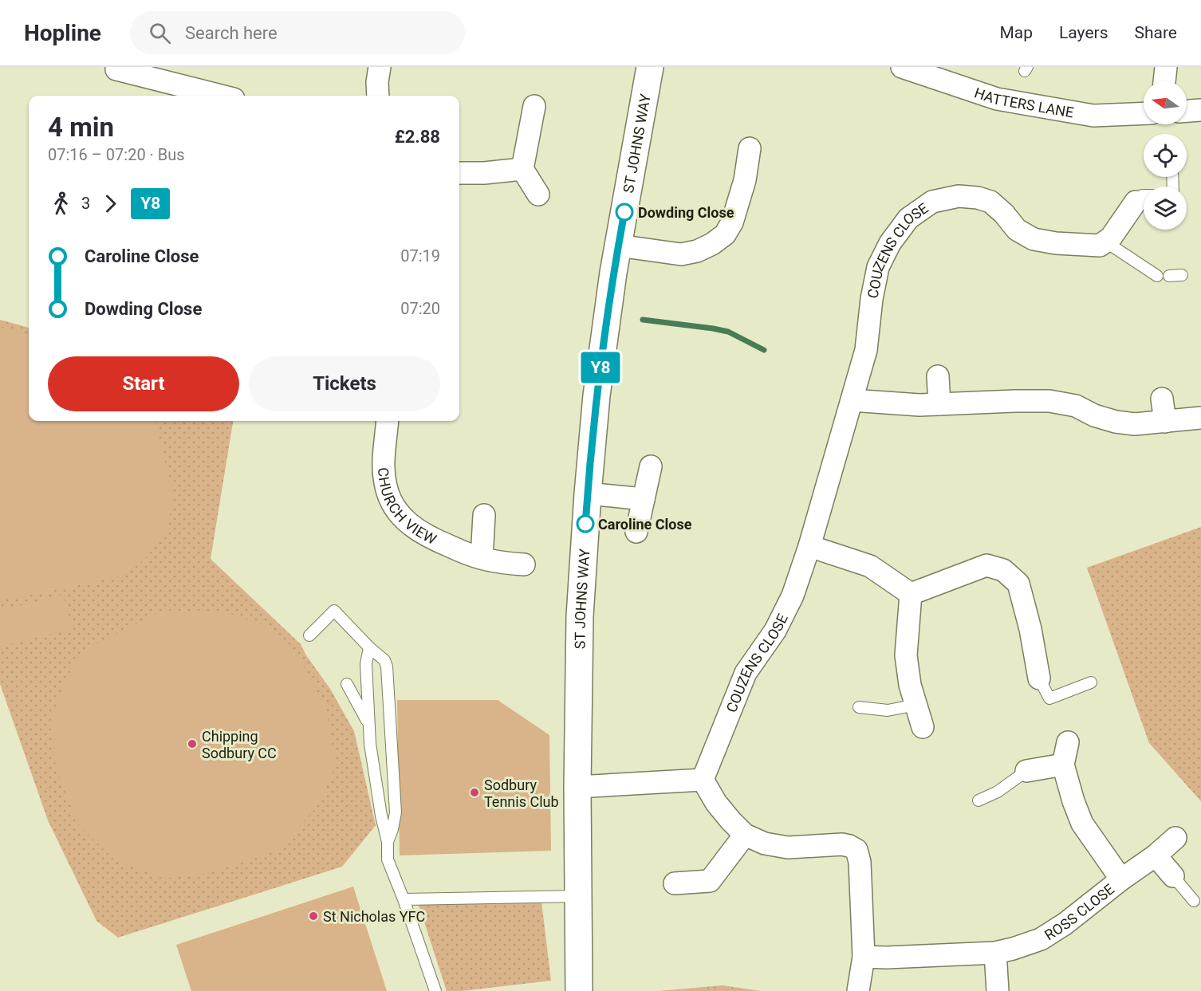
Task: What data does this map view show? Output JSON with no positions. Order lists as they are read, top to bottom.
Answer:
{
  "streets": {
    "street": [
      "HATTERS LANE",
      "ST JOHNS WAY",
      "COUZENS CLOSE",
      "CHURCH VIEW",
      "ROSS CLOSE"
    ]
  },
  "places": [
    "Dowding Close",
    "Caroline Close",
    "Chipping Sodbury CC",
    "Sodbury Tennis Club",
    "St Nicholas YFC"
  ],
  "lines": ["bus line Y8"],
  "north": "left",
  "page": {
    "header": "Hopline",
    "search": "Search here",
    "nav": ["Map", "Layers", "Share"],
    "on_map": "Y8",
    "heading": ["4 min", "07:16 – 07:20 · Bus", "£2.88"],
    "legs": ["3", "Y8"],
    "list": [
      {
        "name": "Caroline Close",
        "value": "07:19"
      },
      {
        "name": "Dowding Close",
        "value": "07:20"
      }
    ],
    "buttons": ["Start", "Tickets"]
  }
}
